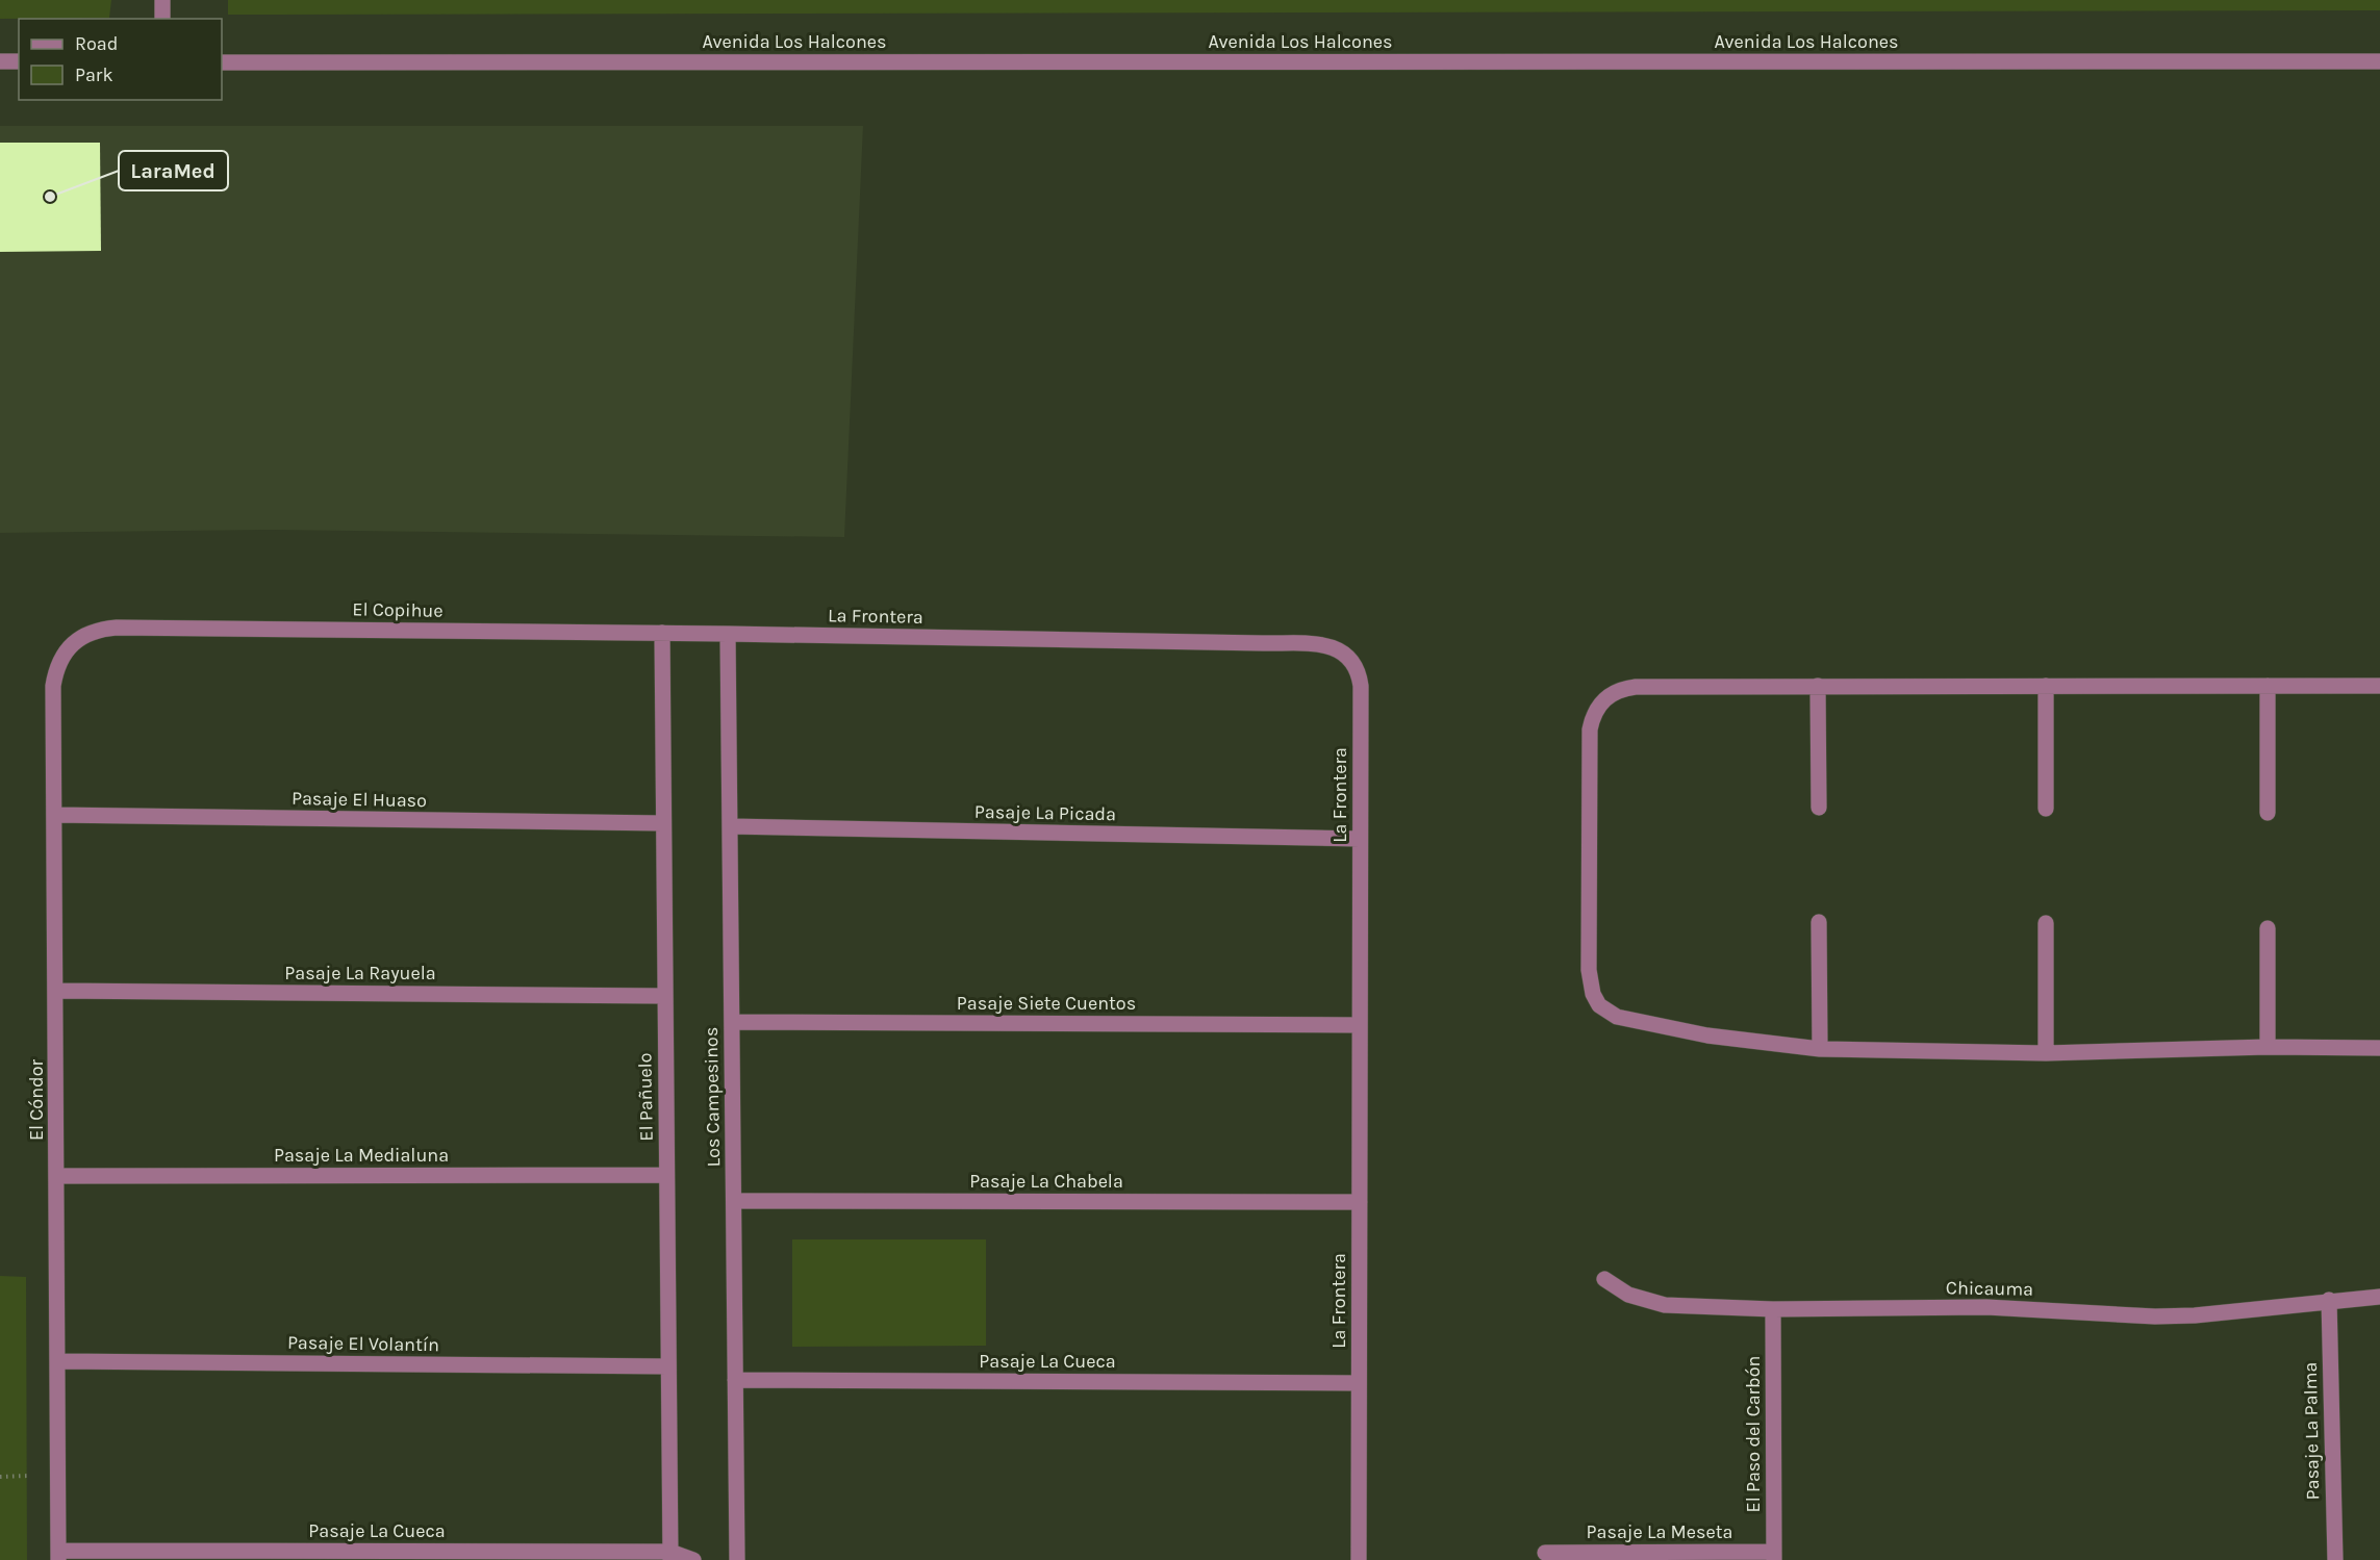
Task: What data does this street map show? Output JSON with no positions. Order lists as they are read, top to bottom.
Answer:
{
  "streets": {
    "street": [
      "Avenida Los Halcones",
      "El Copihue",
      "La Frontera",
      "Pasaje El Huaso",
      "Pasaje La Picada",
      "Pasaje La Rayuela",
      "Pasaje Siete Cuentos",
      "El Pañuelo",
      "Los Campesinos",
      "El Cóndor",
      "Pasaje La Medialuna",
      "Pasaje La Chabela",
      "Chicauma",
      "Pasaje El Volantín",
      "Pasaje La Cueca",
      "Pasaje La Palma",
      "El Paso del Carbón",
      "Pasaje La Meseta"
    ]
  },
  "crossings": [
    ["El Copihue", "La Frontera"],
    ["El Copihue", "El Pañuelo"],
    ["El Copihue", "Los Campesinos"],
    ["El Copihue", "El Cóndor"],
    ["La Frontera", "Pasaje La Picada"],
    ["La Frontera", "Pasaje Siete Cuentos"],
    ["La Frontera", "Los Campesinos"],
    ["La Frontera", "Pasaje La Chabela"],
    ["La Frontera", "Pasaje La Cueca"],
    ["Pasaje El Huaso", "El Pañuelo"],
    ["Pasaje El Huaso", "El Cóndor"],
    ["Pasaje La Picada", "Los Campesinos"],
    ["Pasaje La Rayuela", "El Pañuelo"],
    ["Pasaje La Rayuela", "El Cóndor"],
    ["Pasaje Siete Cuentos", "Los Campesinos"],
    ["El Pañuelo", "Pasaje La Medialuna"],
    ["El Pañuelo", "Pasaje El Volantín"],
    ["El Pañuelo", "Pasaje La Cueca"],
    ["Los Campesinos", "Pasaje La Chabela"],
    ["Los Campesinos", "Pasaje La Cueca"],
    ["El Cóndor", "Pasaje La Medialuna"],
    ["El Cóndor", "Pasaje El Volantín"],
    ["El Cóndor", "Pasaje La Cueca"],
    ["Chicauma", "Pasaje La Palma"],
    ["Chicauma", "El Paso del Carbón"],
    ["El Paso del Carbón", "Pasaje La Meseta"]
  ],
  "places": ["LaraMed"],
  "legend": ["Road", "Park"]
}
